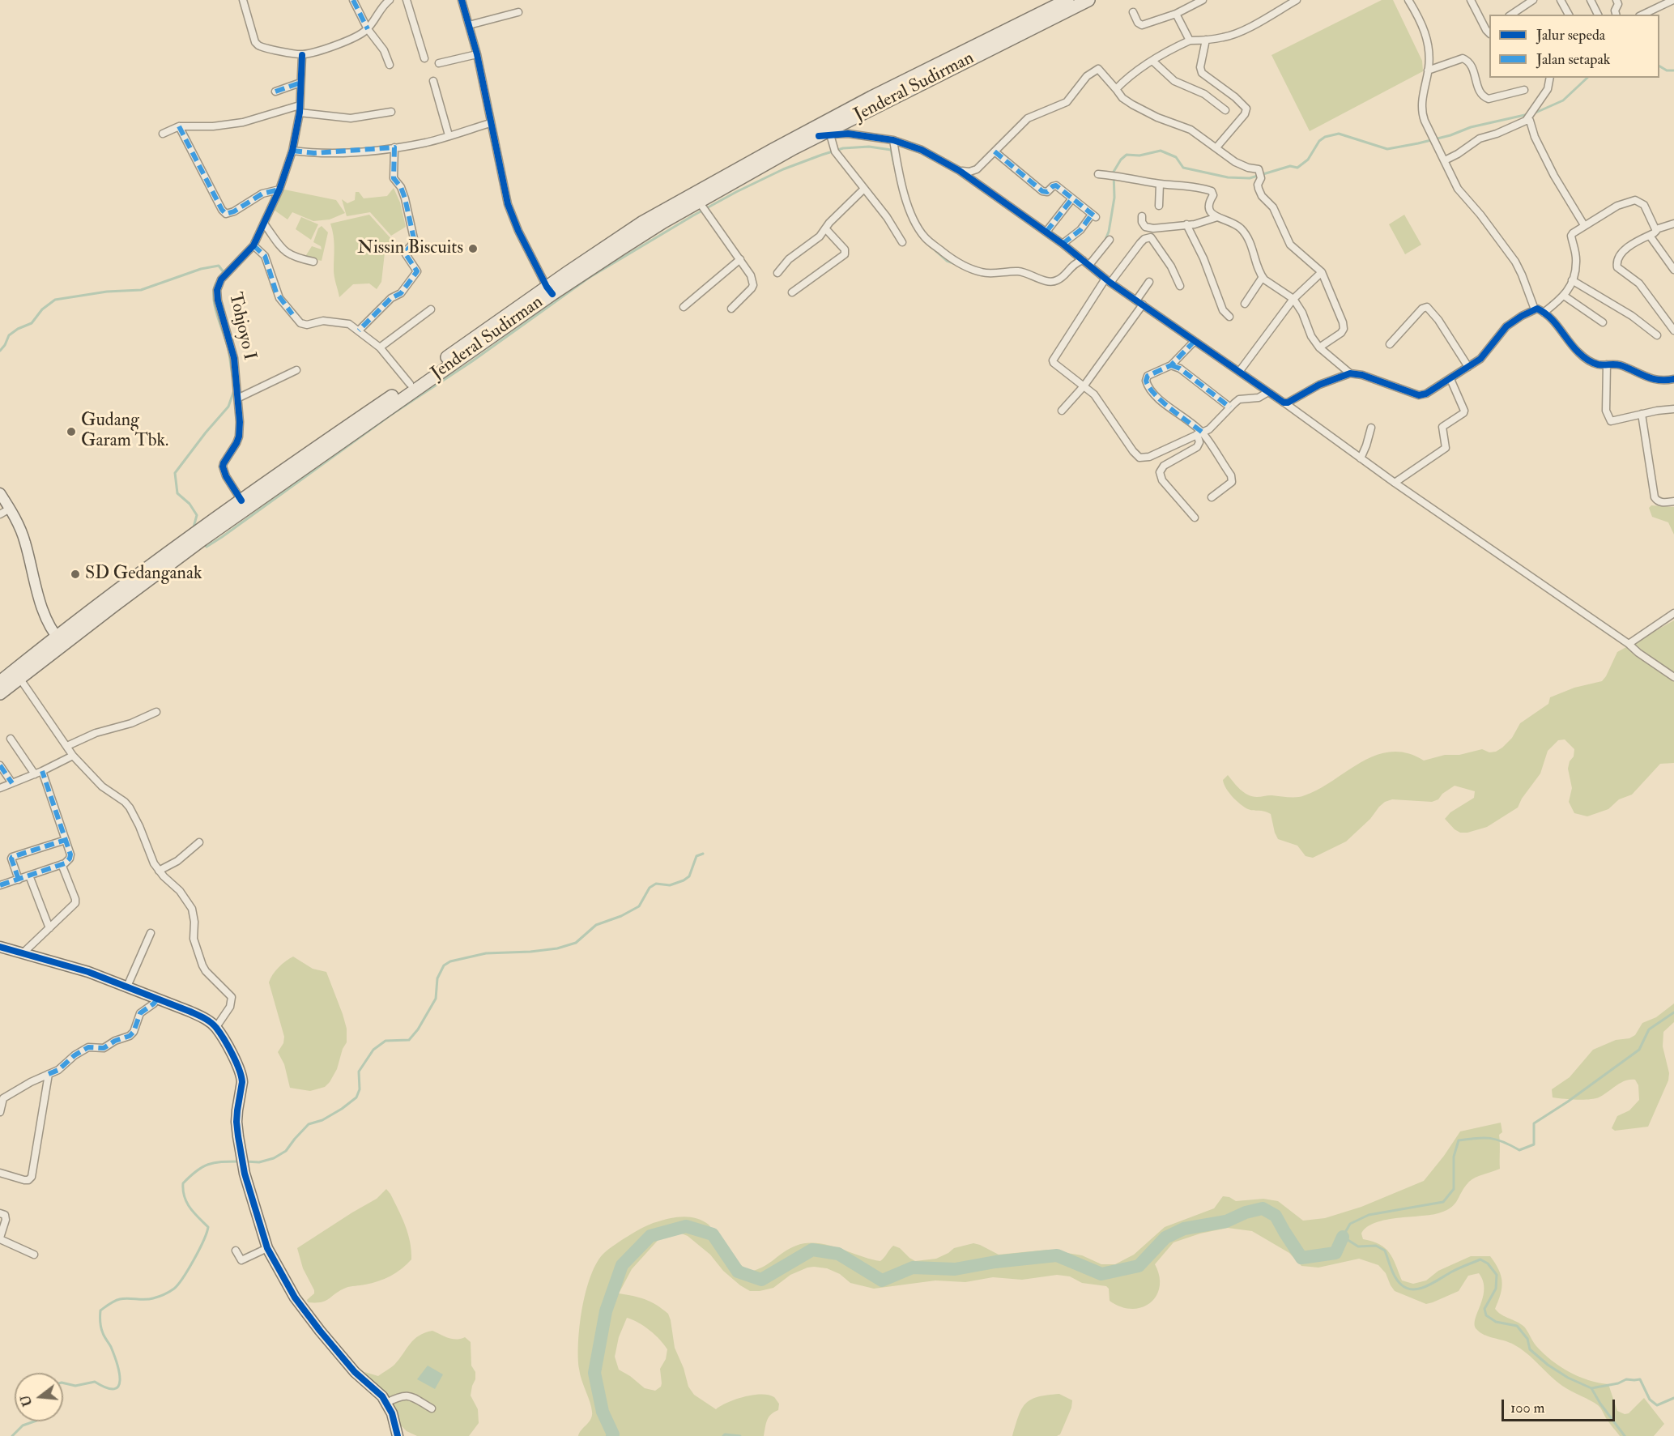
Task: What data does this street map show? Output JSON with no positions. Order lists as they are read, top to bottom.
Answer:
{
  "streets": {
    "highway": ["Jenderal Sudirman"],
    "street": ["Tohjoyo I"]
  },
  "crossings": [
    ["Jenderal Sudirman", "Tohjoyo I"]
  ],
  "places": ["Nissin Biscuits", "Gudang Garam Tbk.", "SD Gedanganak"],
  "legend": ["Jalur sepeda", "Jalan setapak"],
  "scale_bar": "100 m",
  "north": "left"
}
